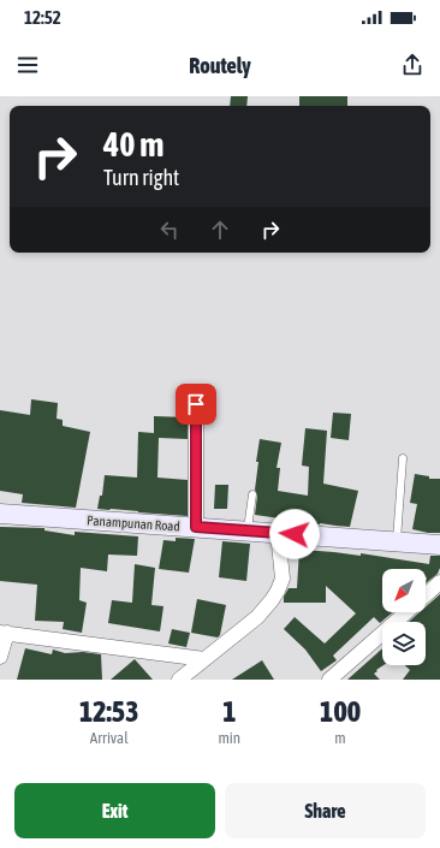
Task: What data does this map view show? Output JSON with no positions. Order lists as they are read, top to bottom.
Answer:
{
  "streets": {
    "street": ["Panampunan Road"]
  },
  "north": "bottom left",
  "page": {
    "status": "12:52",
    "header": "Routely",
    "turn": ["40 m", "Turn right"],
    "eta": [
      "12:53",
      "Arrival",
      "1",
      "min",
      "100",
      "m"
    ],
    "buttons": ["Exit", "Share"]
  }
}
